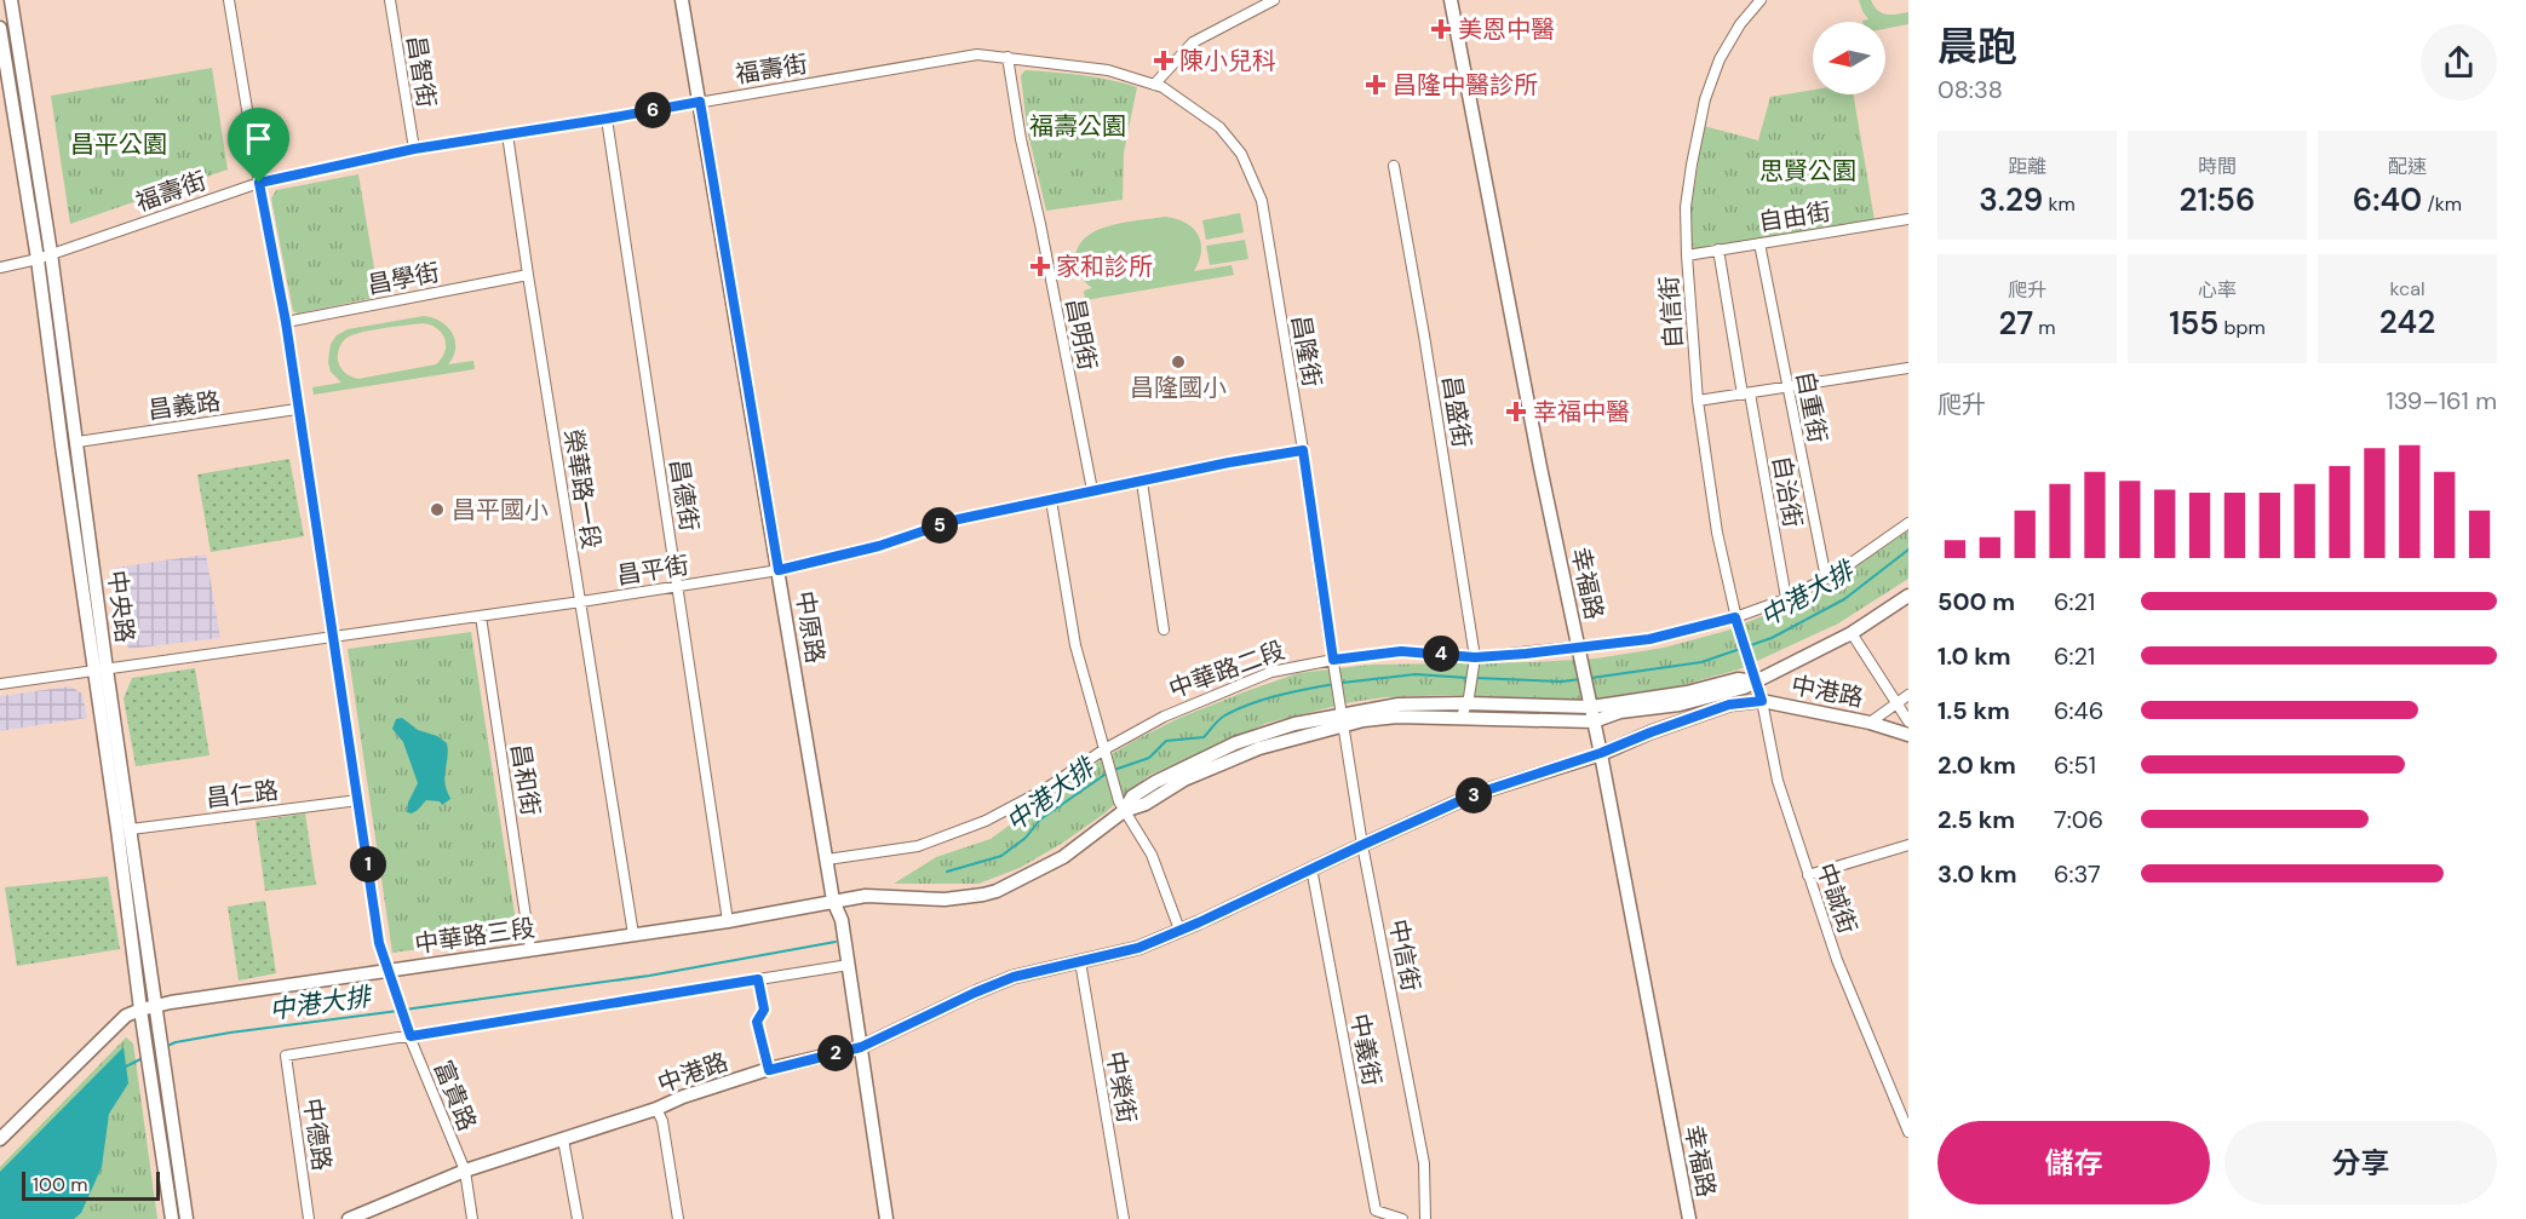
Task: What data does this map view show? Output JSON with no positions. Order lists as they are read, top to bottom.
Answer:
{
  "streets": {
    "street": [
      "福壽街",
      "昌智街",
      "自由街",
      "昌學街",
      "自信街",
      "昌明街",
      "昌隆街",
      "昌義路",
      "自重街",
      "昌盛街",
      "榮華路一段",
      "自治街",
      "昌德街",
      "昌平街",
      "幸福路",
      "中央路",
      "中原路",
      "中華路二段",
      "中港路",
      "昌和街",
      "昌仁路",
      "中誠街",
      "中華路三段",
      "中信街",
      "中義街",
      "中榮街",
      "富貴路",
      "中德路"
    ]
  },
  "crossings": [
    ["福壽街", "昌智街"],
    ["福壽街", "昌明街"],
    ["福壽街", "昌隆街"],
    ["福壽街", "榮華路一段"],
    ["福壽街", "昌德街"],
    ["福壽街", "中央路"],
    ["福壽街", "中原路"],
    ["福壽街", "富貴路"],
    ["自由街", "自信街"],
    ["自由街", "自重街"],
    ["自由街", "自治街"],
    ["昌學街", "榮華路一段"],
    ["昌學街", "富貴路"],
    ["自信街", "中華路二段"],
    ["自信街", "中誠街"],
    ["昌明街", "昌平街"],
    ["昌隆街", "昌平街"],
    ["昌隆街", "中華路二段"],
    ["昌隆街", "中信街"],
    ["昌義路", "中央路"],
    ["昌義路", "富貴路"],
    ["自重街", "中華路二段"],
    ["昌盛街", "中華路二段"],
    ["榮華路一段", "昌平街"],
    ["榮華路一段", "中華路三段"],
    ["自治街", "中華路二段"],
    ["昌德街", "昌平街"],
    ["昌德街", "中華路三段"],
    ["昌平街", "中央路"],
    ["昌平街", "中原路"],
    ["昌平街", "昌和街"],
    ["昌平街", "富貴路"],
    ["幸福路", "中華路二段"],
    ["幸福路", "中港路"],
    ["中央路", "昌仁路"],
    ["中央路", "中華路三段"],
    ["中原路", "中華路二段"],
    ["中原路", "中港路"],
    ["中原路", "中華路三段"],
    ["中港路", "中誠街"],
    ["中港路", "中信街"],
    ["中港路", "中義街"],
    ["中港路", "中榮街"],
    ["中港路", "富貴路"],
    ["昌和街", "中華路三段"],
    ["昌仁路", "富貴路"],
    ["中華路三段", "富貴路"],
    ["富貴路", "中德路"]
  ],
  "water": ["中港大排"],
  "parks": ["福壽公園", "昌平公園", "思賢公園"],
  "places": {
    "health": [
      "美恩中醫",
      "陳小兒科",
      "昌隆中醫診所",
      "家和診所",
      "幸福中醫"
    ],
    "other": ["昌隆國小", "昌平國小"]
  },
  "scale_bar": "100 m",
  "north": "left",
  "page": {
    "heading": ["晨跑", "08:38"],
    "pins": [
      "6",
      "5",
      "4",
      "3",
      "1",
      "2"
    ],
    "stats": [
      ["距離", "3.29 km"],
      ["時間", "21:56"],
      ["配速", "6:40 /km"],
      ["爬升", "27 m"],
      ["心率", "155 bpm"],
      ["kcal", "242"]
    ],
    "chart": ["爬升", "139–161 m"],
    "list": [
      {
        "name": "500 m",
        "note": "6:21"
      },
      {
        "name": "1.0 km",
        "note": "6:21"
      },
      {
        "name": "1.5 km",
        "note": "6:46"
      },
      {
        "name": "2.0 km",
        "note": "6:51"
      },
      {
        "name": "2.5 km",
        "note": "7:06"
      },
      {
        "name": "3.0 km",
        "note": "6:37"
      }
    ],
    "buttons": ["儲存", "分享"],
    "scale": "100 m"
  }
}
